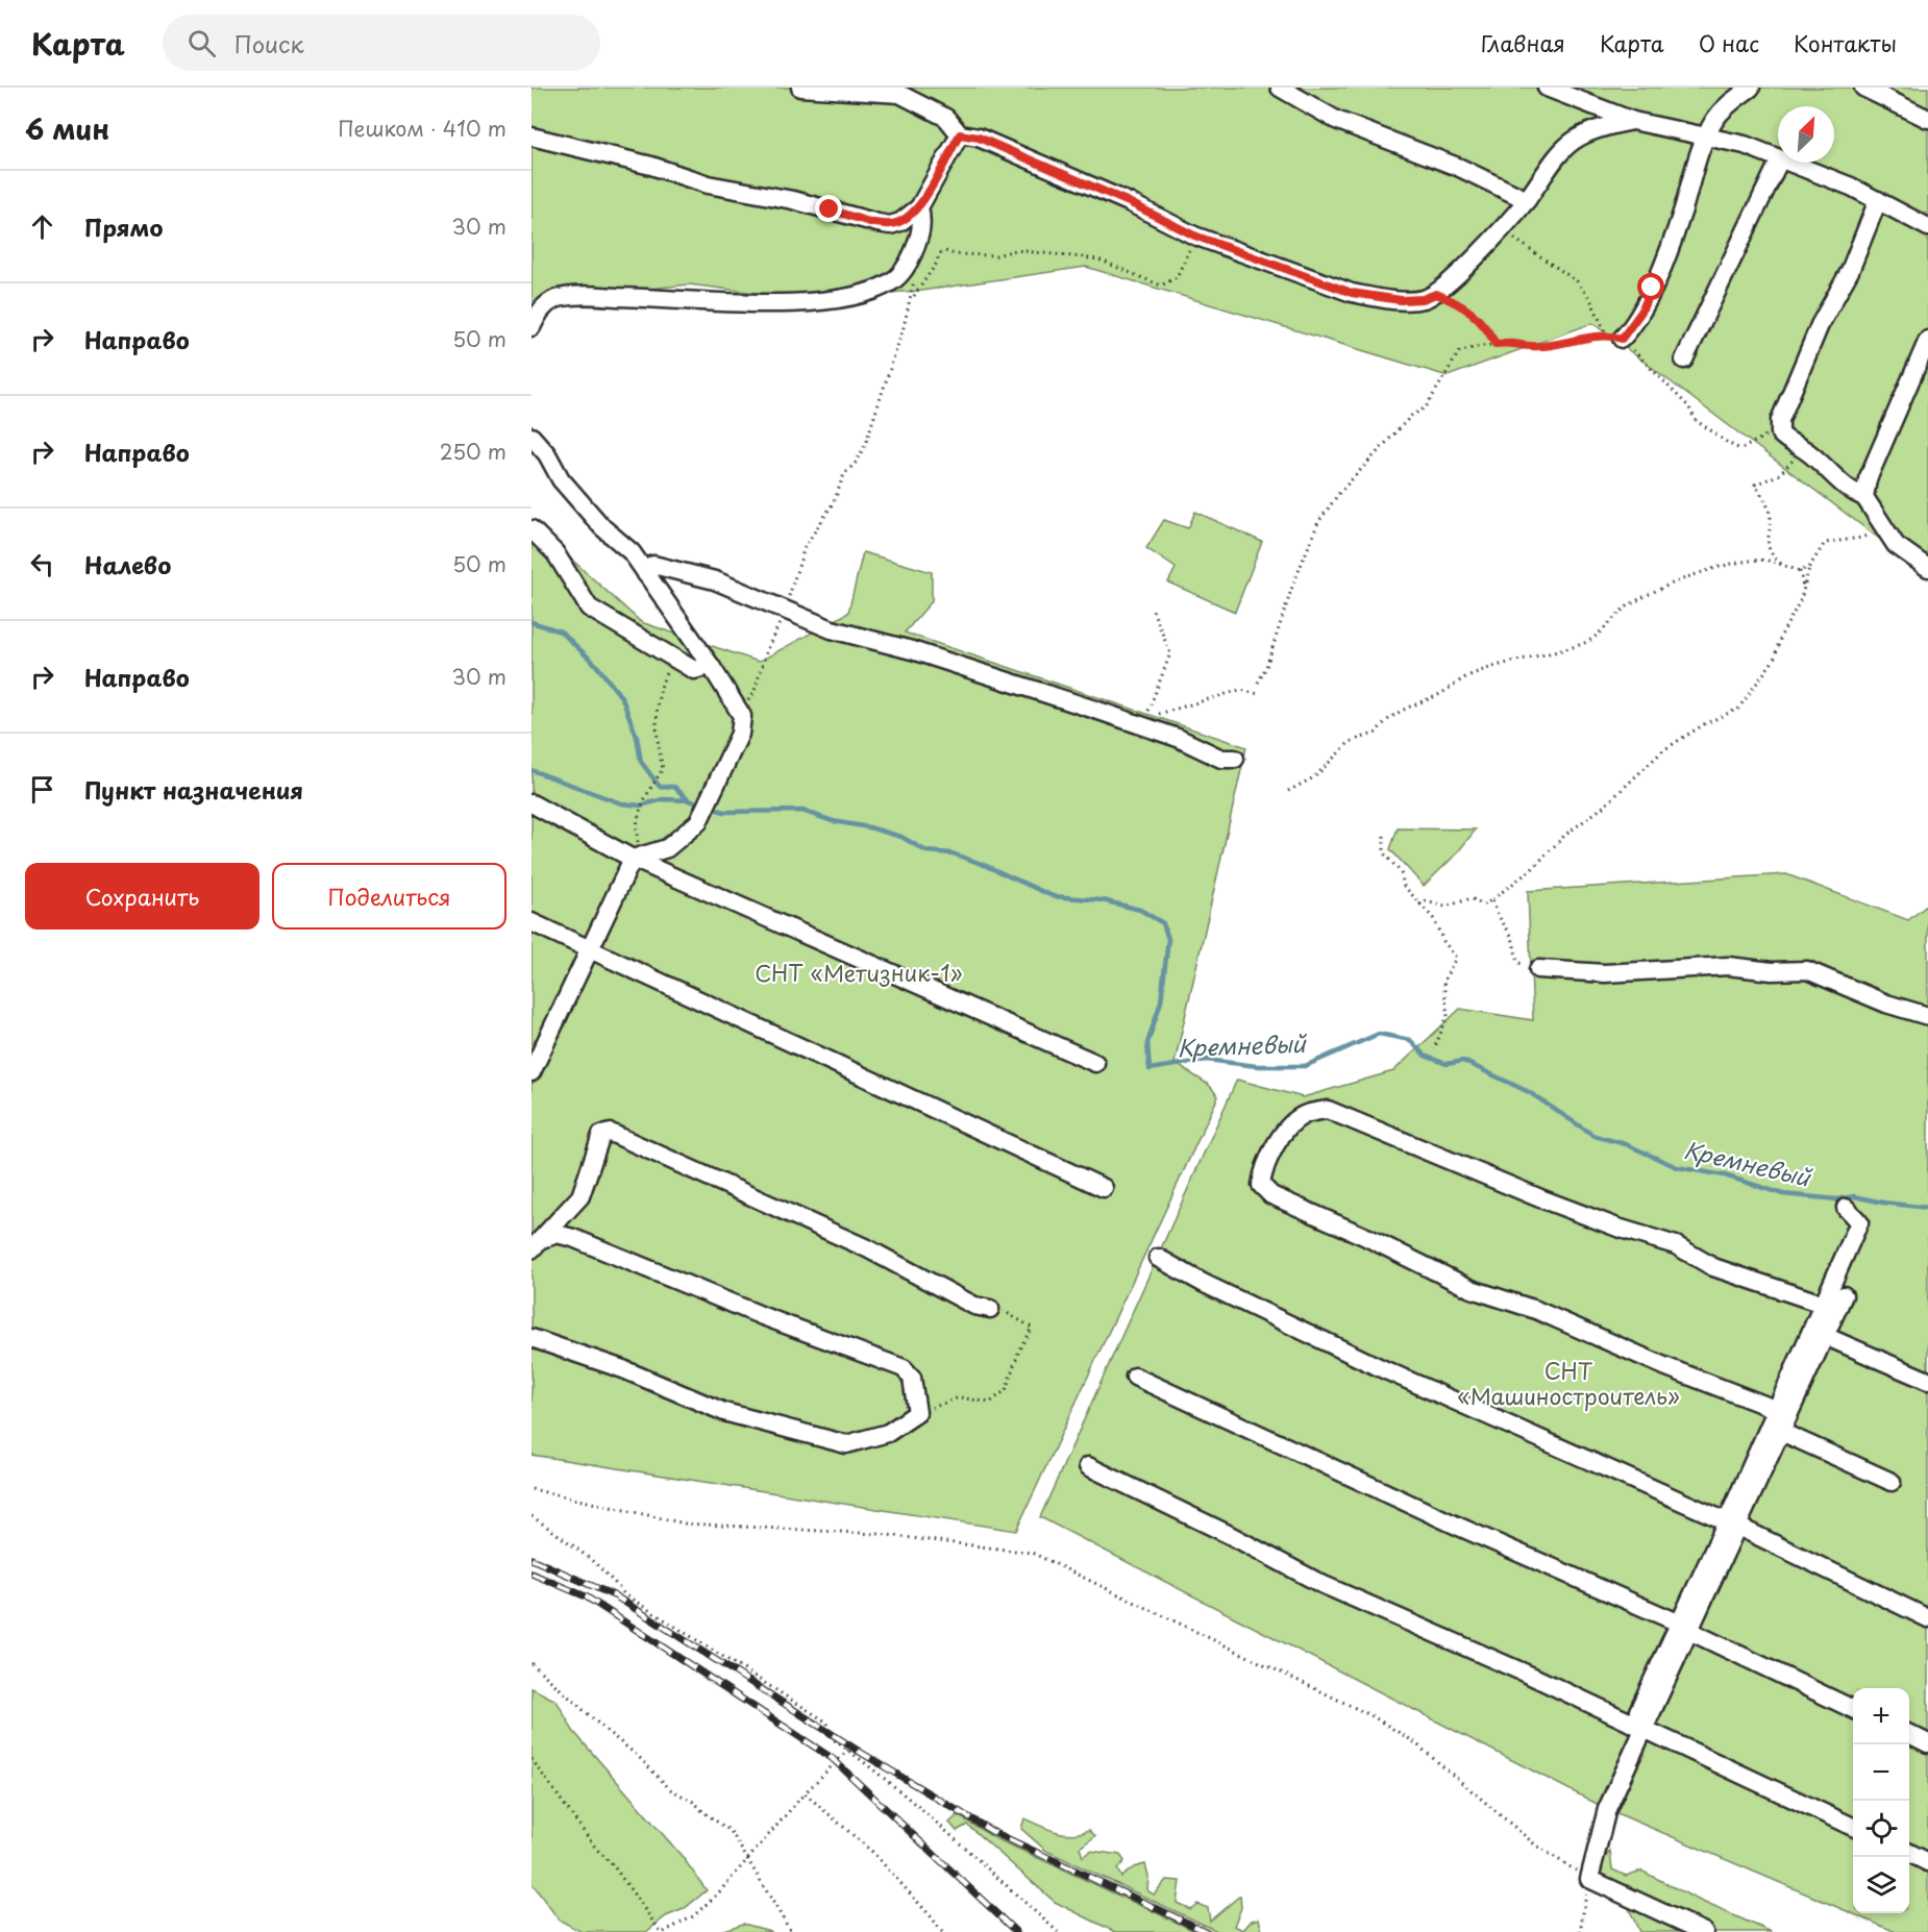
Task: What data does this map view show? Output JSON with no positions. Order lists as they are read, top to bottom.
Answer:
{
  "water": ["Кремневый"],
  "parks": ["СНТ «Метизник-1»", "СНТ «Машиностроитель»"],
  "north": "top right",
  "page": {
    "header": "Карта",
    "search": "Поиск",
    "nav": [
      "Главная",
      "Карта",
      "О нас",
      "Контакты"
    ],
    "heading": ["6 мин", "Пешком · 410 m"],
    "list": [
      ["Прямо", "30 m"],
      ["Направо", "50 m"],
      ["Направо", "250 m"],
      ["Налево", "50 m"],
      ["Направо", "30 m"],
      "Пункт назначения"
    ],
    "buttons": ["Сохранить", "Поделиться"],
    "map_buttons": ["+", "−"]
  }
}
